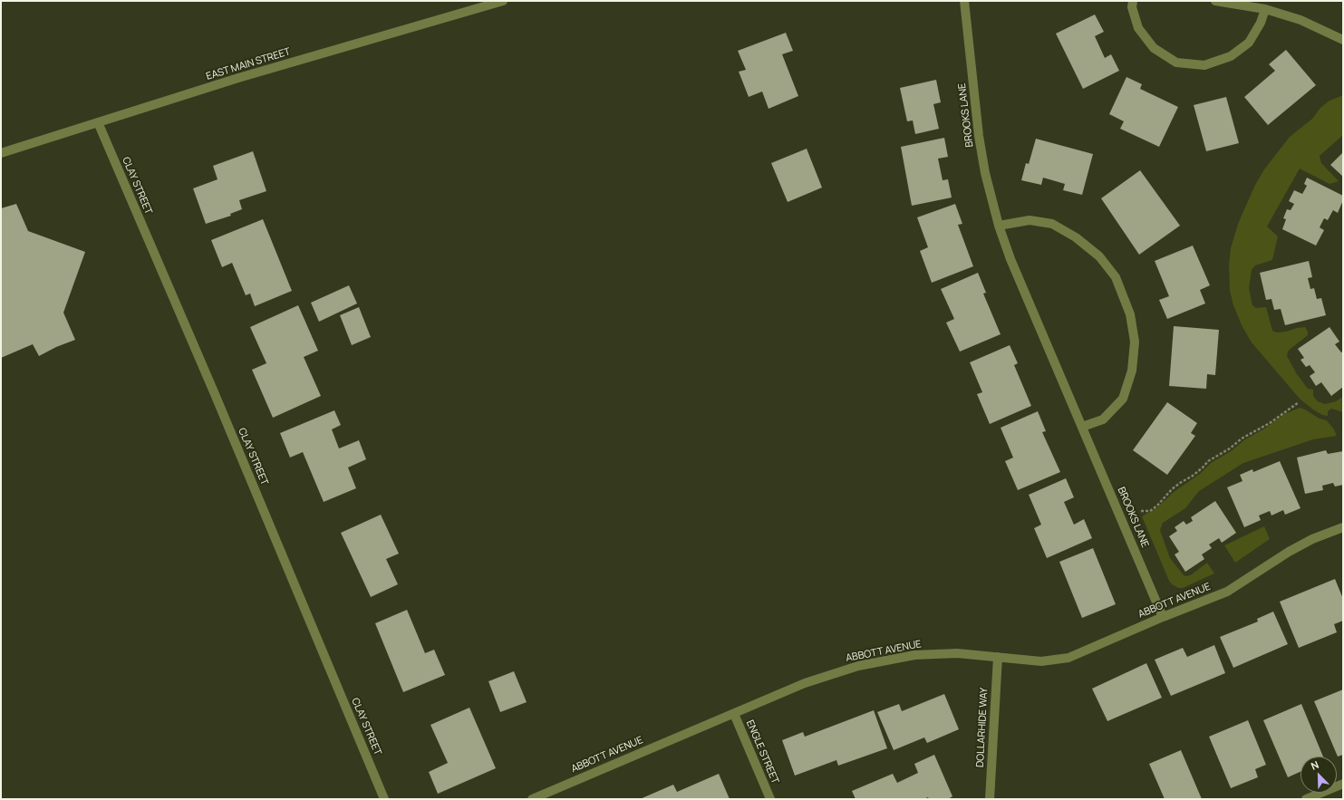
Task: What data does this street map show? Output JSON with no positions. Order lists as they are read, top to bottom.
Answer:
{
  "streets": {
    "street": [
      "EAST MAIN STREET",
      "BROOKS LANE",
      "CLAY STREET",
      "ABBOTT AVENUE",
      "DOLLARHIDE WAY",
      "ENGLE STREET"
    ]
  },
  "crossings": [
    ["EAST MAIN STREET", "CLAY STREET"],
    ["BROOKS LANE", "ABBOTT AVENUE"],
    ["ABBOTT AVENUE", "DOLLARHIDE WAY"],
    ["ABBOTT AVENUE", "ENGLE STREET"]
  ],
  "north": "top left"
}
